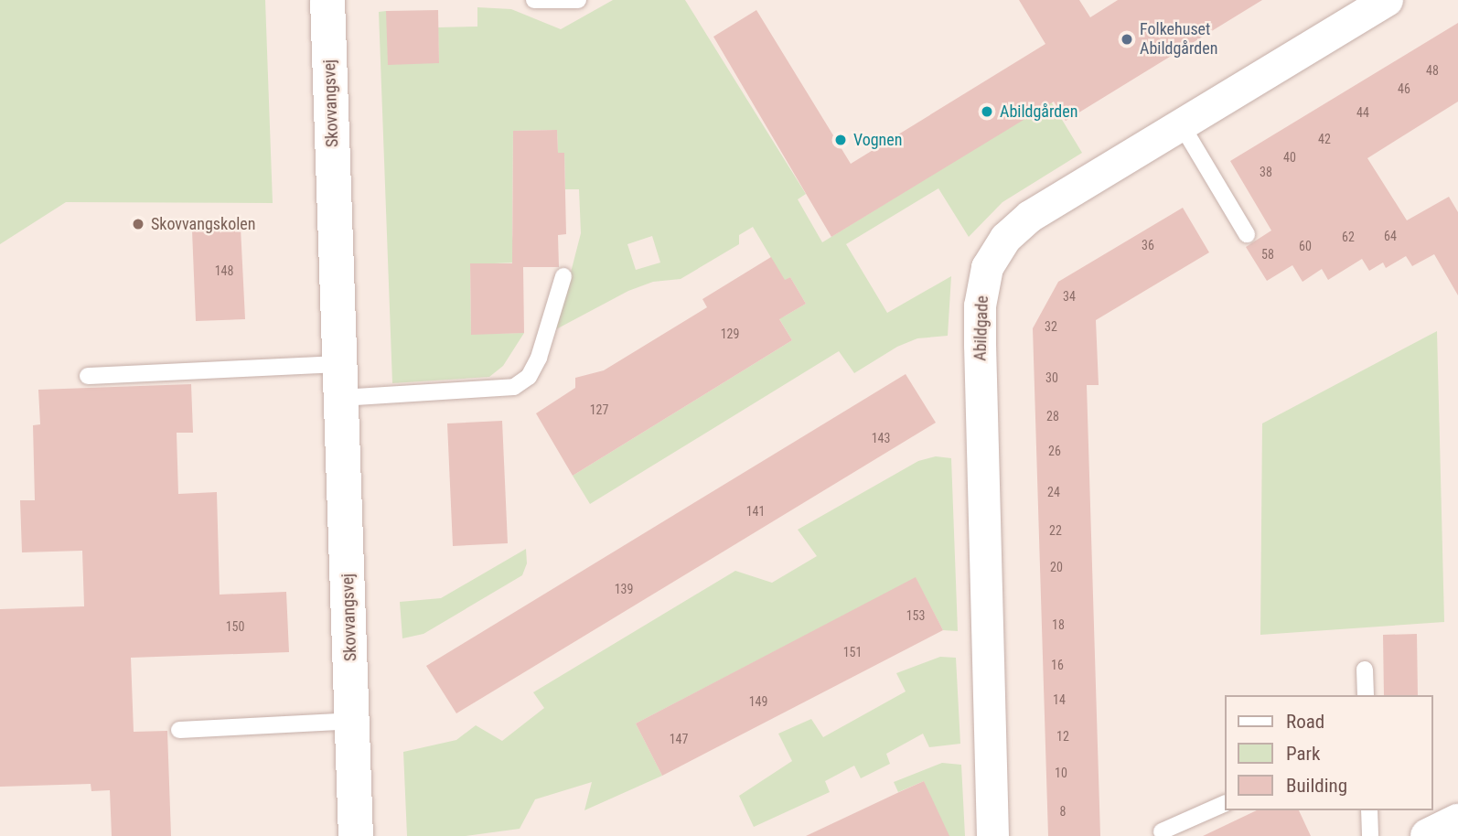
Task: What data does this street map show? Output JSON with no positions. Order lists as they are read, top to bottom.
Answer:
{
  "streets": {
    "street": ["Skovvangsvej", "Abildgade"]
  },
  "places": [
    "Folkehuset Abildgården",
    "Abildgården",
    "Vognen",
    "Skovvangskolen"
  ],
  "house_numbers": [
    "48",
    "46",
    "44",
    "42",
    "40",
    "38",
    "64",
    "62",
    "36",
    "60",
    "58",
    "148",
    "34",
    "32",
    "129",
    "30",
    "127",
    "28",
    "143",
    "26",
    "24",
    "141",
    "22",
    "20",
    "139",
    "153",
    "18",
    "150",
    "151",
    "16",
    "14",
    "149",
    "12",
    "147",
    "10",
    "8"
  ],
  "legend": ["Road", "Park", "Building"]
}
